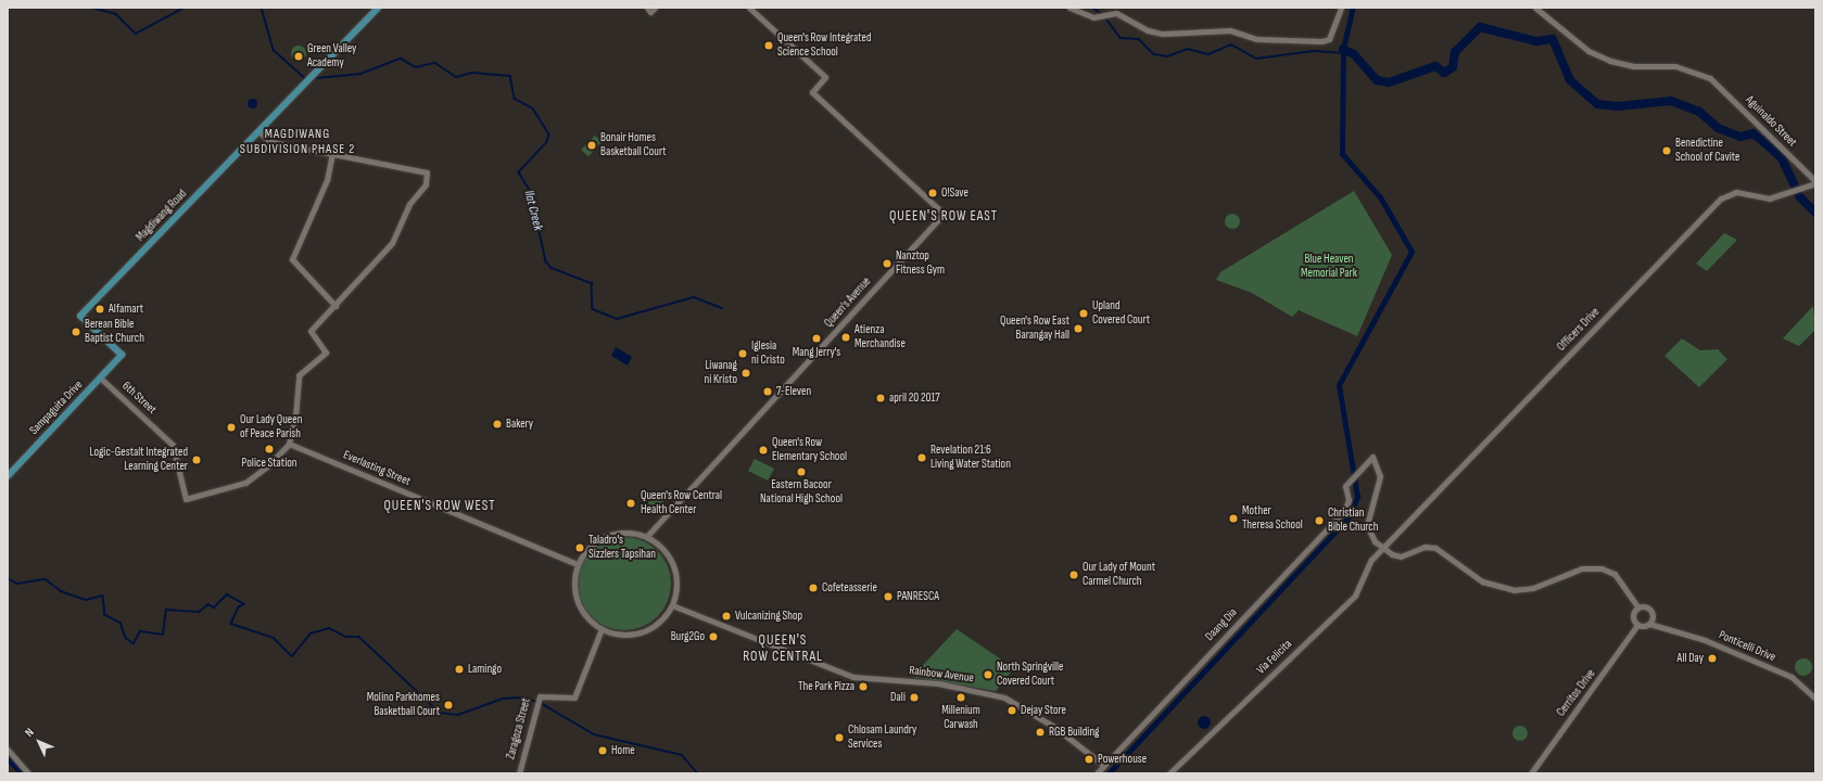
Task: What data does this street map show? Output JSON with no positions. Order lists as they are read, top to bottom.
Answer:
{
  "streets": {
    "main road": ["Magdiwang Road", "Sampaguita Drive"],
    "street": [
      "Aguinaldo Street",
      "Queen's Avenue",
      "Officers Drive",
      "6th Street",
      "Everlasting Street",
      "Daang Dia",
      "Ponticelli Drive",
      "Via Felicita",
      "Rainbow Avenue",
      "Cerritos Drive",
      "Zaragoza Street"
    ]
  },
  "crossings": [
    ["Aguinaldo Street", "Officers Drive"],
    ["Magdiwang Road", "Sampaguita Drive"],
    ["Queen's Avenue", "Everlasting Street"],
    ["Queen's Avenue", "Rainbow Avenue"],
    ["Queen's Avenue", "Zaragoza Street"],
    ["Officers Drive", "Daang Dia"],
    ["Officers Drive", "Via Felicita"],
    ["6th Street", "Sampaguita Drive"],
    ["6th Street", "Everlasting Street"],
    ["Everlasting Street", "Rainbow Avenue"],
    ["Everlasting Street", "Zaragoza Street"],
    ["Daang Dia", "Via Felicita"],
    ["Daang Dia", "Rainbow Avenue"],
    ["Rainbow Avenue", "Zaragoza Street"]
  ],
  "districts": [
    "MAGDIWANG SUBDIVISION PHASE 2",
    "QUEEN'S ROW EAST",
    "QUEEN'S ROW WEST",
    "QUEEN'S ROW CENTRAL"
  ],
  "water": ["Ilat Creek"],
  "parks": ["Blue Heaven Memorial Park"],
  "places": [
    "Queen's Row Integrated Science School",
    "Green Valley Academy",
    "Bonair Homes Basketball Court",
    "Benedictine School of Cavite",
    "O!Save",
    "Nanztop Fitness Gym",
    "Alfamart",
    "Upland Covered Court",
    "Queen's Row East Barangay Hall",
    "Berean Bible Baptist Church",
    "Atienza Merchandise",
    "Mang Jerry's",
    "Iglesia ni Cristo",
    "Liwanag ni Kristo",
    "7-Eleven",
    "april 20 2017",
    "Bakery",
    "Our Lady Queen of Peace Parish",
    "Police Station",
    "Queen's Row Elementary School",
    "Revelation 21:6 Living Water Station",
    "Logic-Gestalt Integrated Learning Center",
    "Eastern Bacoor National High School",
    "Queen's Row Central Health Center",
    "Mother Theresa School",
    "Christian Bible Church",
    "Taladro's Sizzlers Tapsihan",
    "Our Lady of Mount Carmel Church",
    "Cofeteasserie",
    "PANRESCA",
    "Vulcanizing Shop",
    "Burg2Go",
    "All Day",
    "Lamingo",
    "North Springville Covered Court",
    "The Park Pizza",
    "Dali",
    "Millenium Carwash",
    "Molino Parkhomes Basketball Court",
    "Dejay Store",
    "RGB Building",
    "Chlosam Laundry Services",
    "Home",
    "Powerhouse"
  ],
  "north": "top left"
}
